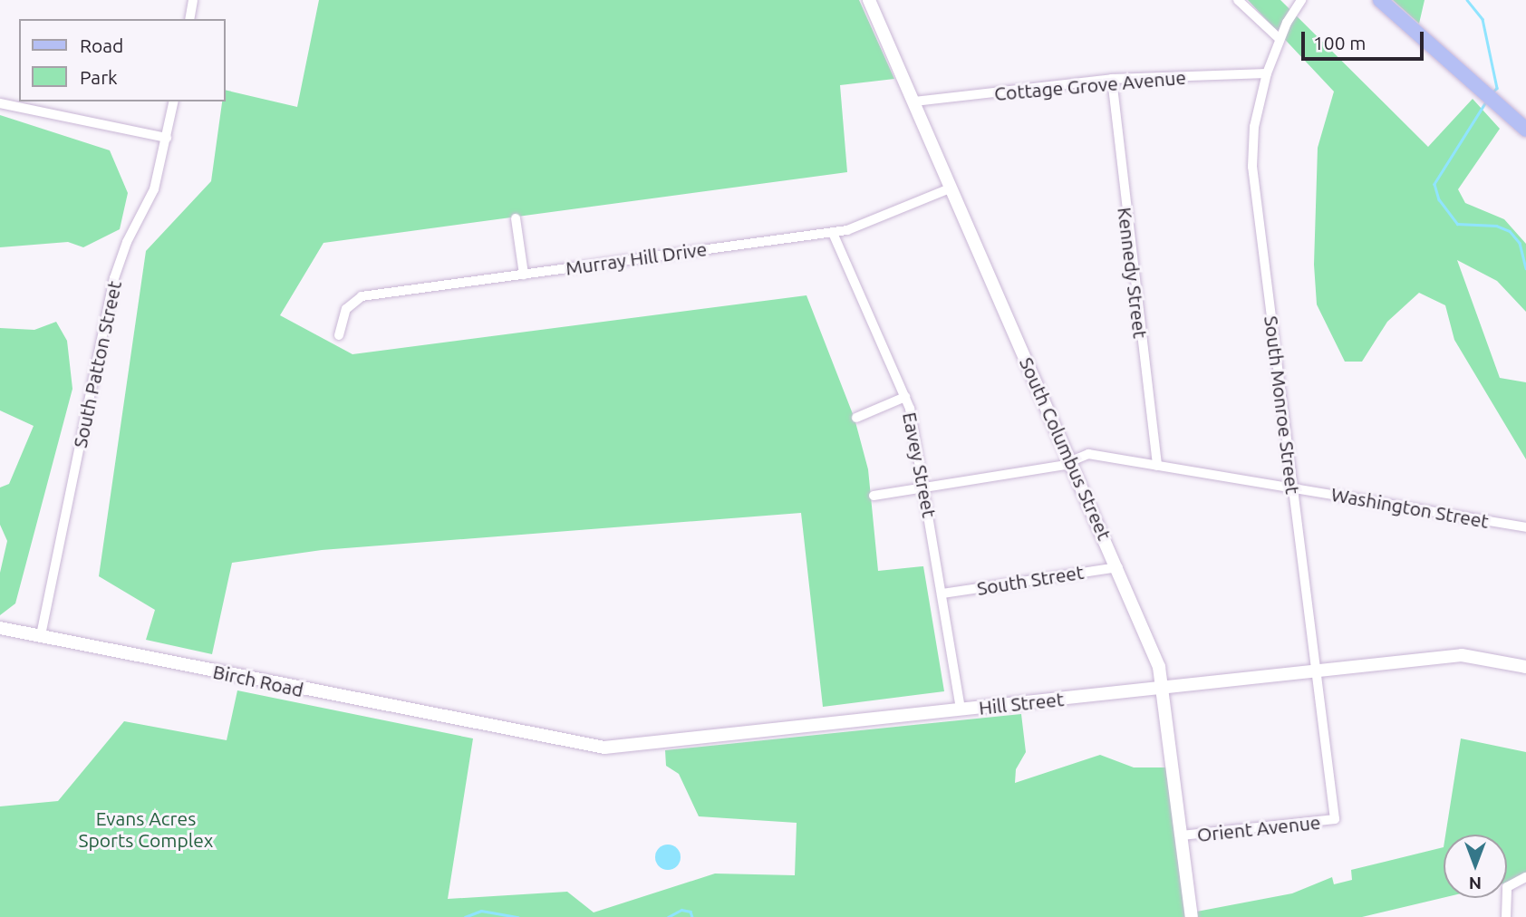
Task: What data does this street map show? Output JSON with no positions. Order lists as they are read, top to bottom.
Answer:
{
  "streets": {
    "street": [
      "Cottage Grove Avenue",
      "Murray Hill Drive",
      "Kennedy Street",
      "South Patton Street",
      "South Monroe Street",
      "South Columbus Street",
      "Eavey Street",
      "Washington Street",
      "South Street",
      "Birch Road",
      "Hill Street",
      "Orient Avenue"
    ]
  },
  "crossings": [
    ["Cottage Grove Avenue", "Kennedy Street"],
    ["Cottage Grove Avenue", "South Monroe Street"],
    ["Cottage Grove Avenue", "South Columbus Street"],
    ["Murray Hill Drive", "South Columbus Street"],
    ["Murray Hill Drive", "Eavey Street"],
    ["Kennedy Street", "Washington Street"],
    ["South Patton Street", "Birch Road"],
    ["South Monroe Street", "Washington Street"],
    ["South Monroe Street", "Hill Street"],
    ["South Monroe Street", "Orient Avenue"],
    ["South Columbus Street", "Washington Street"],
    ["South Columbus Street", "South Street"],
    ["South Columbus Street", "Hill Street"],
    ["South Columbus Street", "Orient Avenue"],
    ["Eavey Street", "Washington Street"],
    ["Eavey Street", "South Street"],
    ["Eavey Street", "Hill Street"],
    ["Birch Road", "Hill Street"]
  ],
  "parks": ["Evans Acres Sports Complex"],
  "legend": ["Road", "Park"],
  "scale_bar": "100 m",
  "north": "bottom"
}
